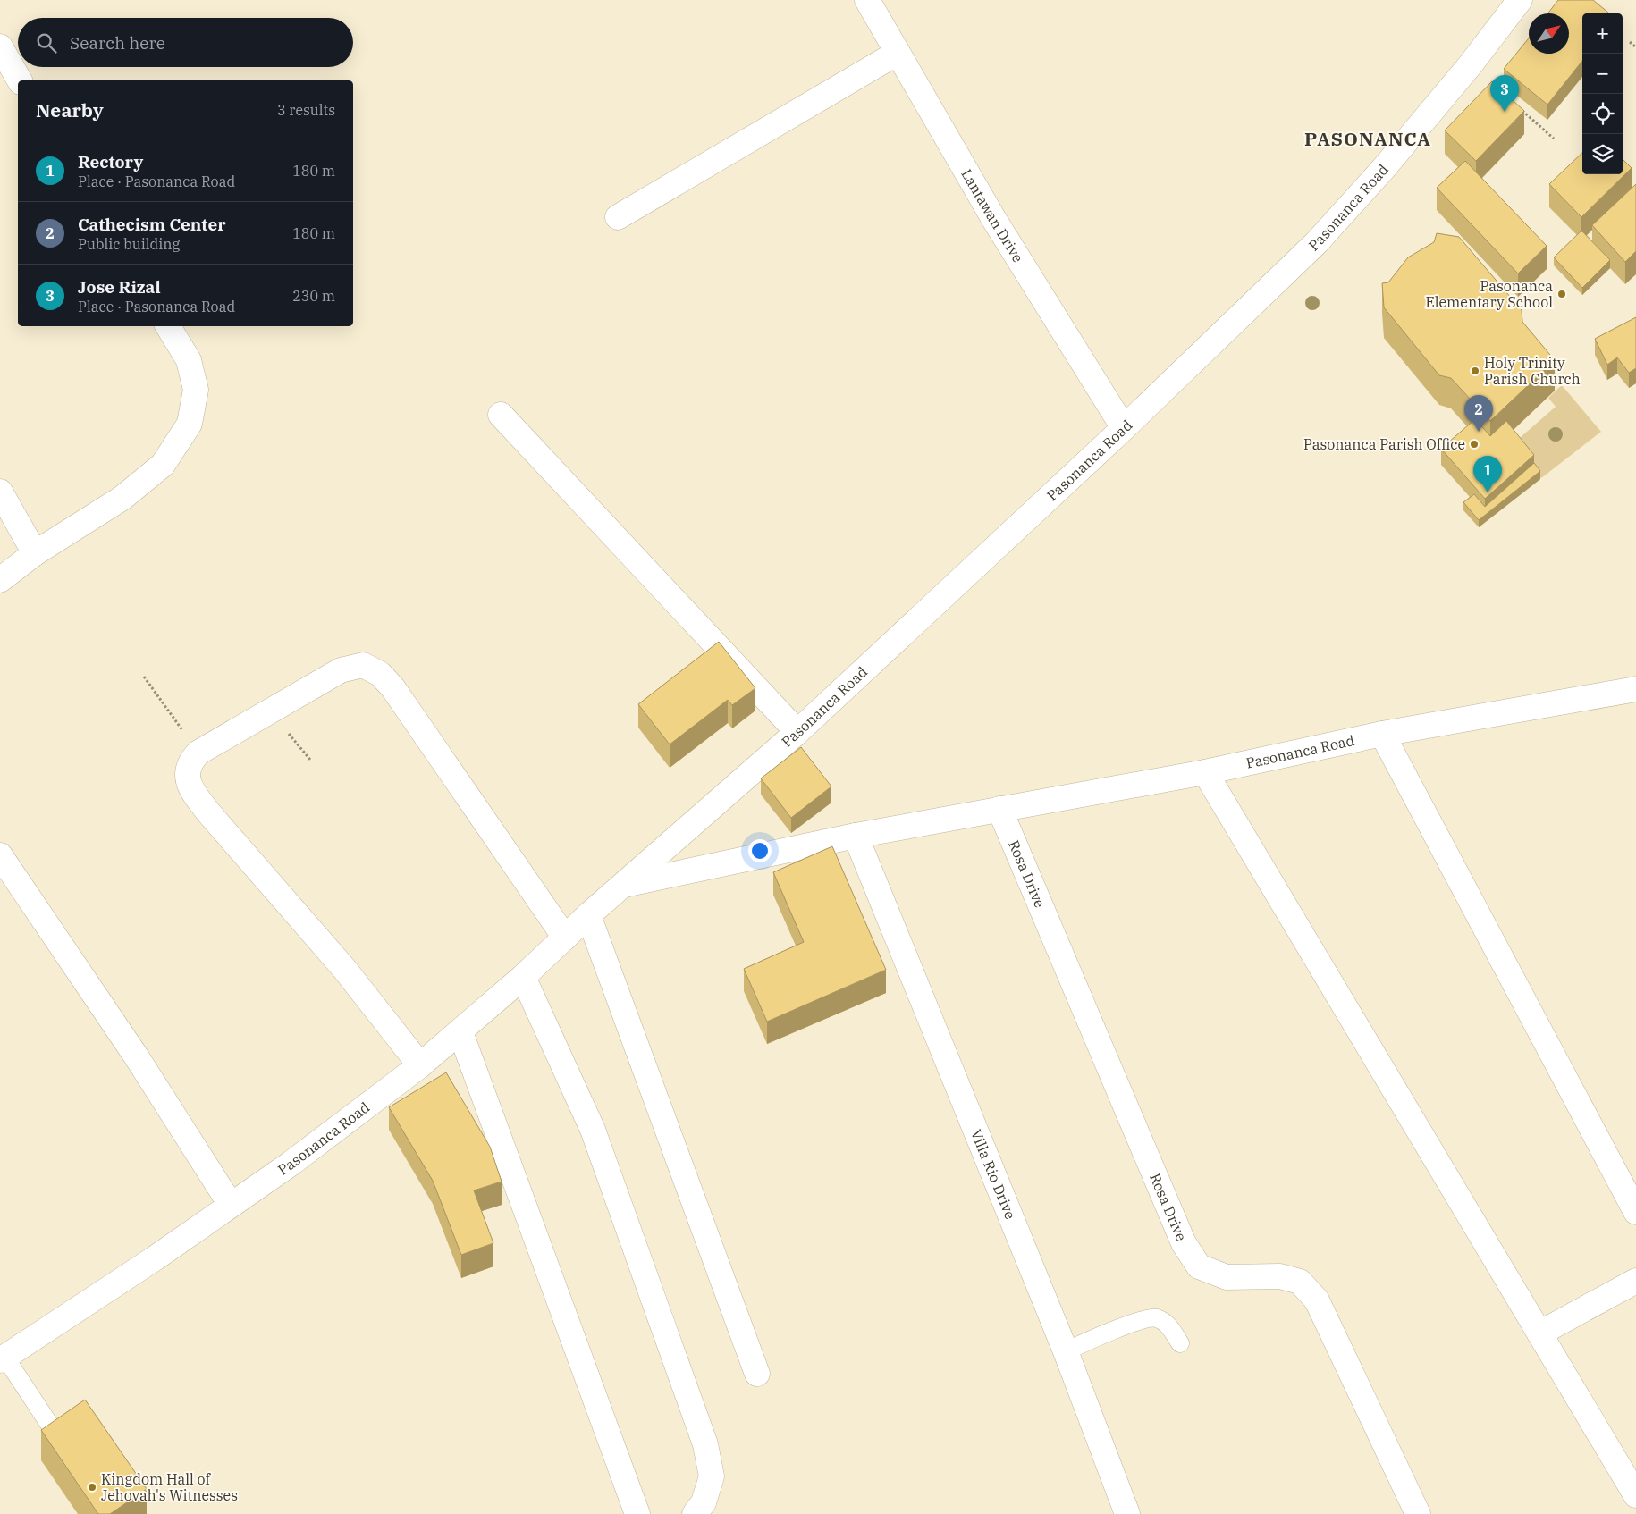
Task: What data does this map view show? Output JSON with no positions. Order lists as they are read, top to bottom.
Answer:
{
  "streets": {
    "street": [
      "Pasonanca Road",
      "Lantawan Drive",
      "Rosa Drive",
      "Villa Rio Drive"
    ]
  },
  "crossings": [
    ["Pasonanca Road", "Lantawan Drive"],
    ["Pasonanca Road", "Rosa Drive"],
    ["Pasonanca Road", "Villa Rio Drive"]
  ],
  "districts": ["PASONANCA"],
  "places": [
    "Pasonanca Elementary School",
    "Holy Trinity Parish Church",
    "Pasonanca Parish Office",
    "Kingdom Hall of Jehovah's Witnesses"
  ],
  "north": "top right",
  "page": {
    "map_buttons": ["+", "−"],
    "search": "Search here",
    "pins": ["3", "2", "1"],
    "heading": ["Nearby", "3 results"],
    "list": [
      {
        "mark": "1",
        "name": "Rectory",
        "note": "Place · Pasonanca Road",
        "value": "180 m"
      },
      {
        "mark": "2",
        "name": "Cathecism Center",
        "note": "Public building",
        "value": "180 m"
      },
      {
        "mark": "3",
        "name": "Jose Rizal",
        "note": "Place · Pasonanca Road",
        "value": "230 m"
      }
    ]
  }
}
